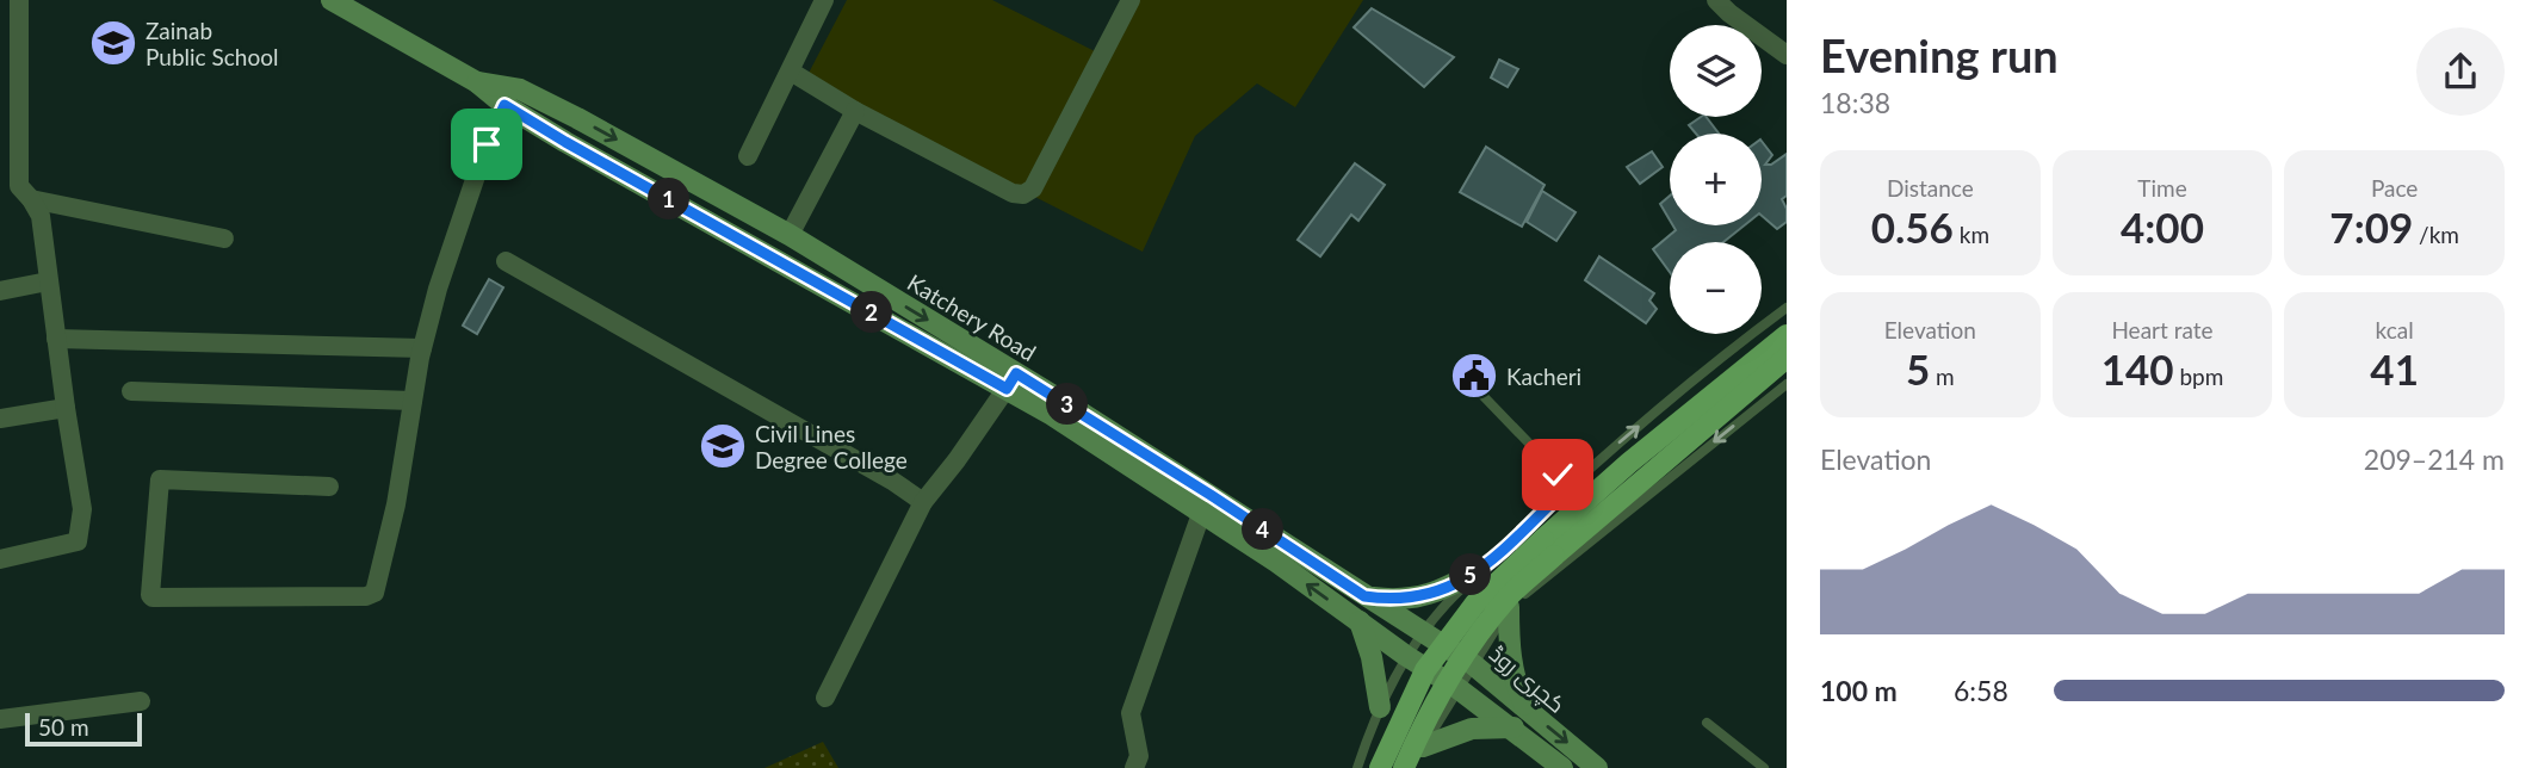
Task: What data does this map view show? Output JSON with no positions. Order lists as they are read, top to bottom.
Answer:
{
  "streets": {
    "main road": ["Katchery Road", "کچری روڈ"]
  },
  "crossings": [
    ["Katchery Road", "کچری روڈ"]
  ],
  "places": {
    "school or university": ["Zainab Public School", "Civil Lines Degree College"],
    "public building": ["Kacheri"]
  },
  "scale_bar": "50 m",
  "page": {
    "heading": ["Evening run", "18:38"],
    "map_buttons": ["+", "−"],
    "stats": [
      ["Distance", "0.56 km"],
      ["Time", "4:00"],
      ["Pace", "7:09 /km"],
      ["Elevation", "5 m"],
      ["Heart rate", "140 bpm"],
      ["kcal", "41"]
    ],
    "pins": [
      "1",
      "2",
      "3",
      "4",
      "5"
    ],
    "chart": ["Elevation", "209–214 m"],
    "list": [
      {
        "name": "100 m",
        "note": "6:58"
      }
    ],
    "scale": "50 m"
  }
}
